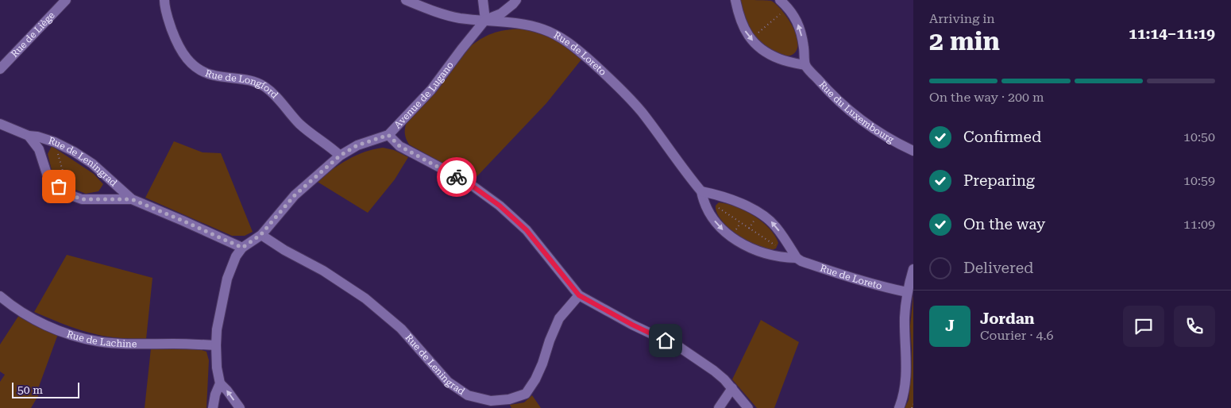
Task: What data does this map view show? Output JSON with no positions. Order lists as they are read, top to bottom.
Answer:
{
  "streets": {
    "street": [
      "Rue de Liège",
      "Rue de Loreto",
      "Rue de Longford",
      "Avenue de Lugano",
      "Rue du Luxembourg",
      "Rue de Leningrad",
      "Rue de Lachine"
    ]
  },
  "crossings": [
    ["Rue de Loreto", "Avenue de Lugano"],
    ["Rue de Longford", "Avenue de Lugano"],
    ["Avenue de Lugano", "Rue de Leningrad"],
    ["Avenue de Lugano", "Rue de Lachine"]
  ],
  "scale_bar": "50 m",
  "page": {
    "heading": ["2 min", "Arriving in", "11:14–11:19"],
    "panel": ["Jordan", "Courier · 4.6"],
    "bar": "On the way · 200 m",
    "list": [
      ["Confirmed", "10:50"],
      ["Preparing", "10:59"],
      ["On the way", "11:09"],
      "Delivered"
    ],
    "round": "J",
    "scale": "50 m"
  }
}
